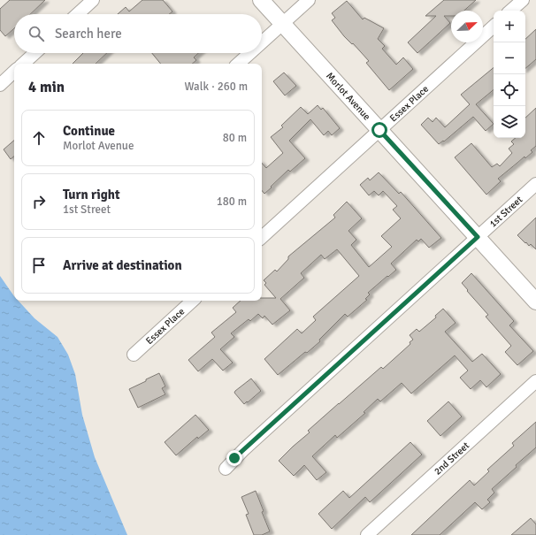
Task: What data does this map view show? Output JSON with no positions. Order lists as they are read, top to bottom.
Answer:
{
  "streets": {
    "main road": ["Morlot Avenue"],
    "street": ["Essex Place", "1st Street", "2nd Street"]
  },
  "crossings": [
    ["Morlot Avenue", "Essex Place"],
    ["Morlot Avenue", "1st Street"]
  ],
  "north": "top right",
  "page": {
    "map_buttons": ["+", "−"],
    "search": "Search here",
    "heading": ["4 min", "Walk · 260 m"],
    "list": [
      ["Continue", "Morlot Avenue", "80 m"],
      ["Turn right", "1st Street", "180 m"],
      "Arrive at destination"
    ]
  }
}
